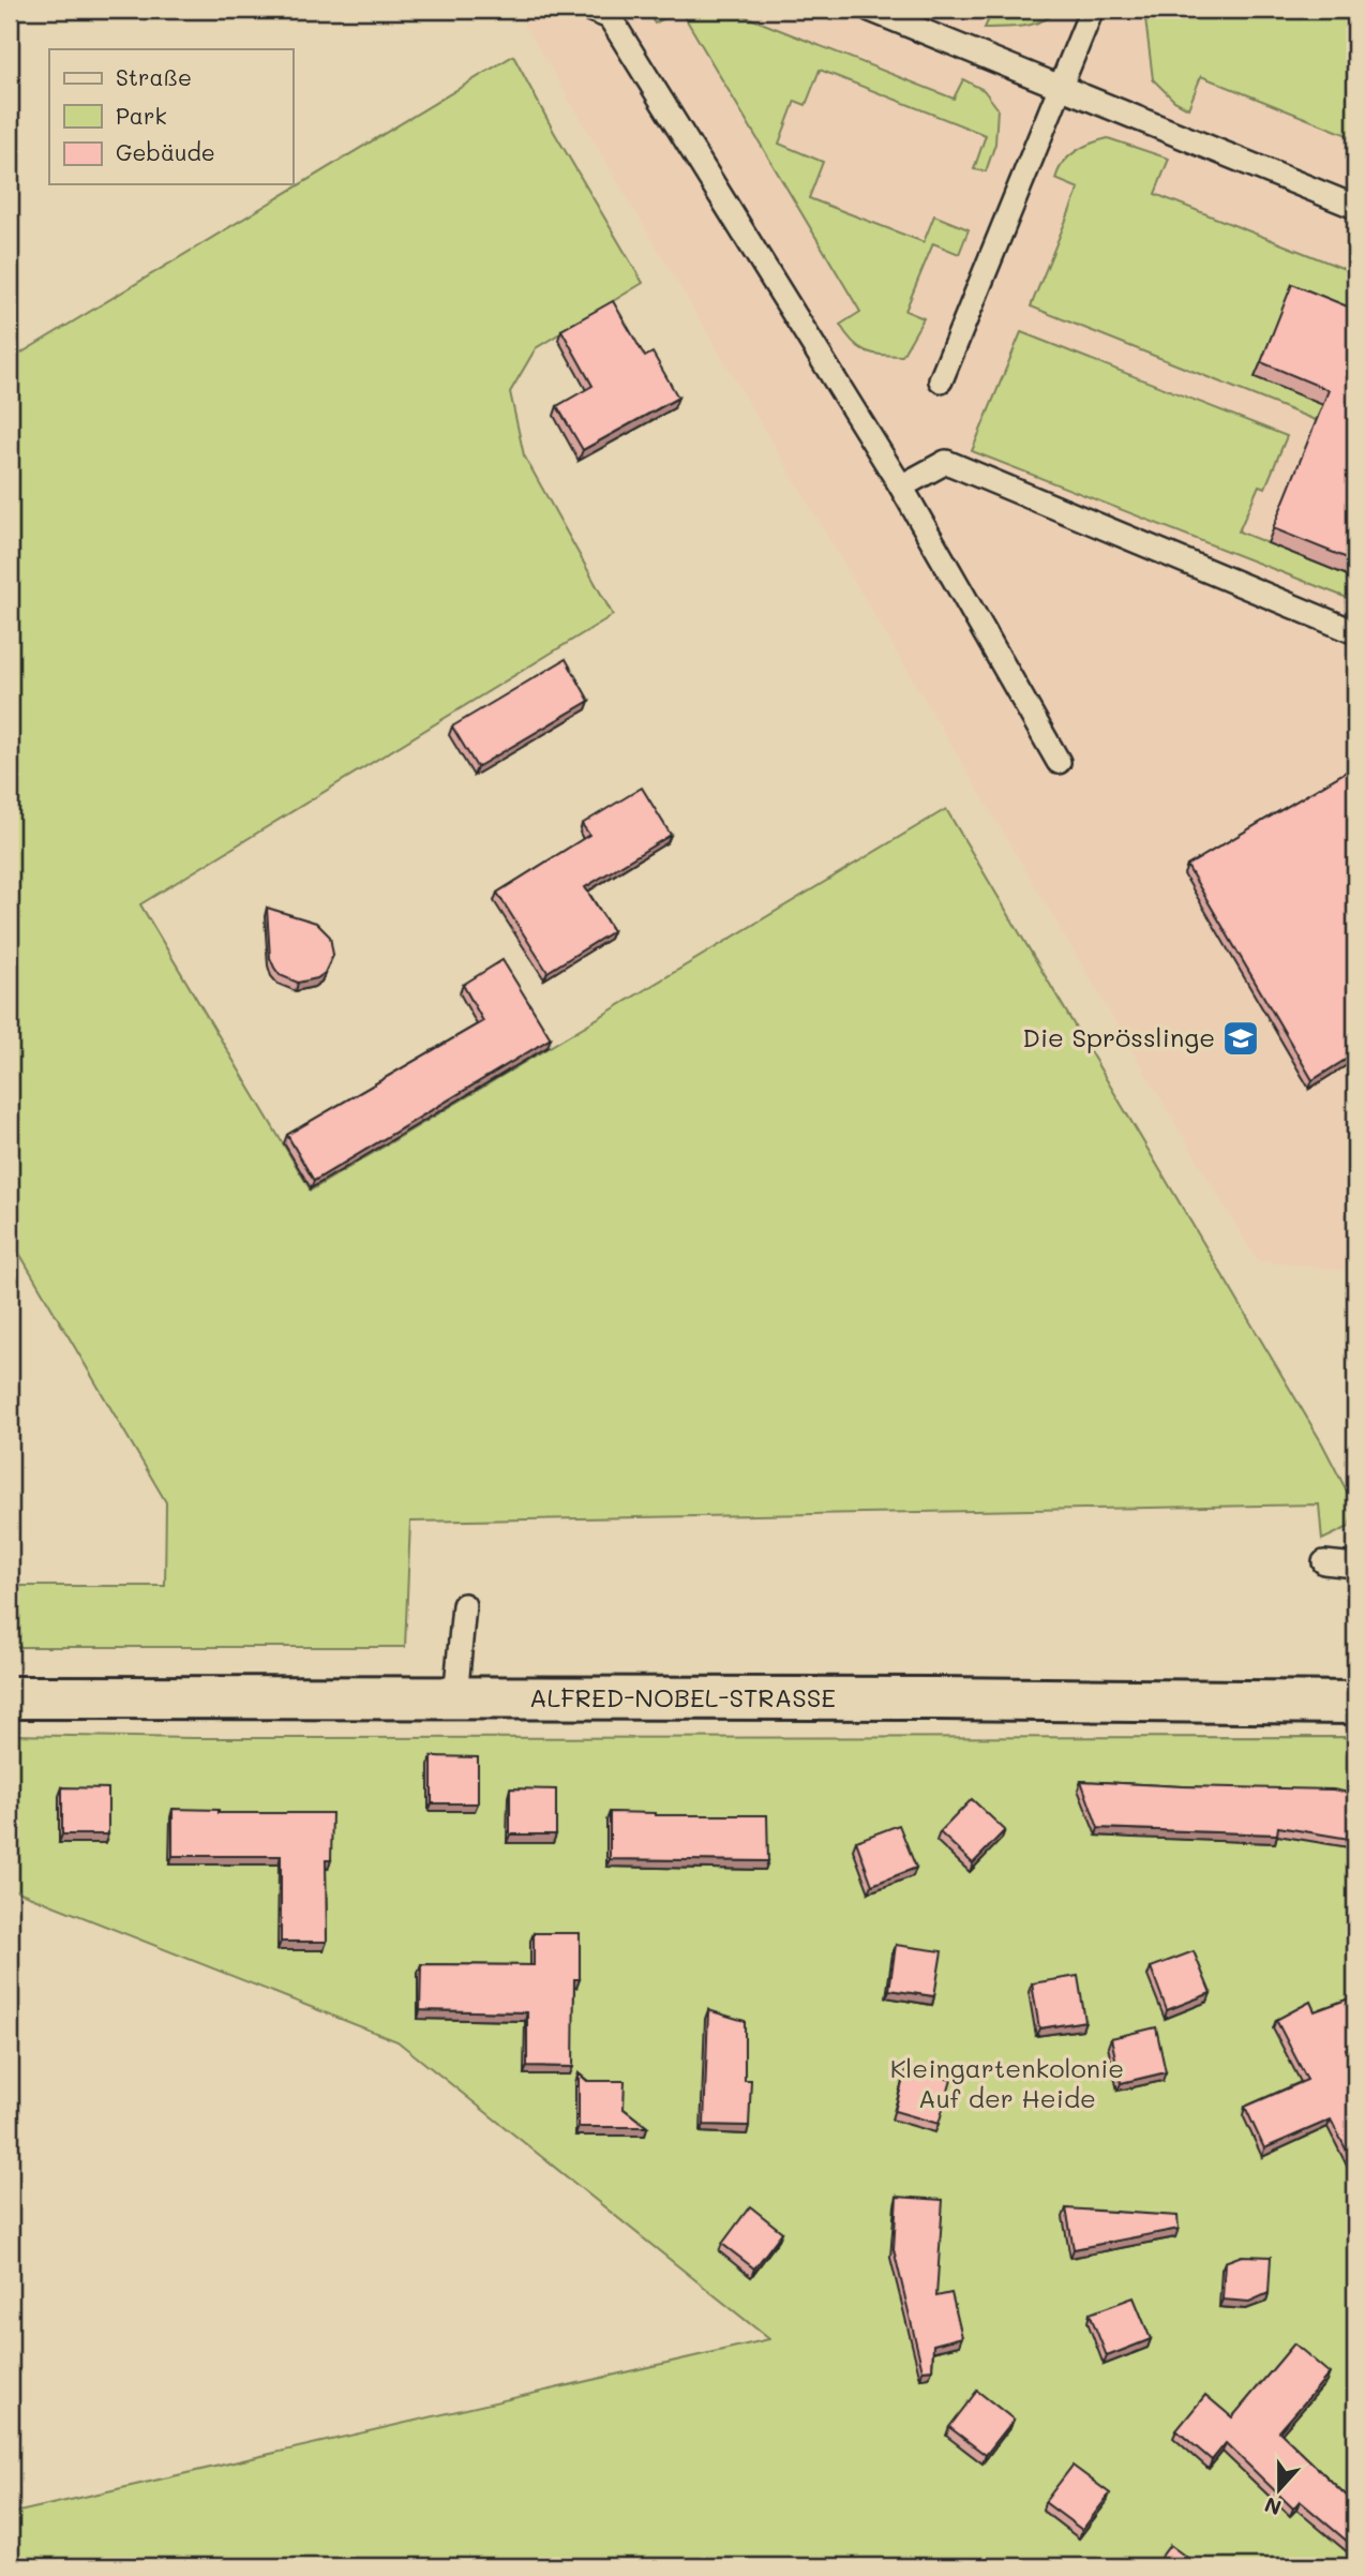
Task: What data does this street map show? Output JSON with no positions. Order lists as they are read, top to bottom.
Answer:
{
  "streets": {
    "street": ["ALFRED-NOBEL-STRASSE"]
  },
  "parks": ["Kleingartenkolonie Auf der Heide"],
  "places": {
    "school or university": ["Die Sprösslinge"]
  },
  "legend": ["Straße", "Park", "Gebäude"],
  "north": "bottom"
}
